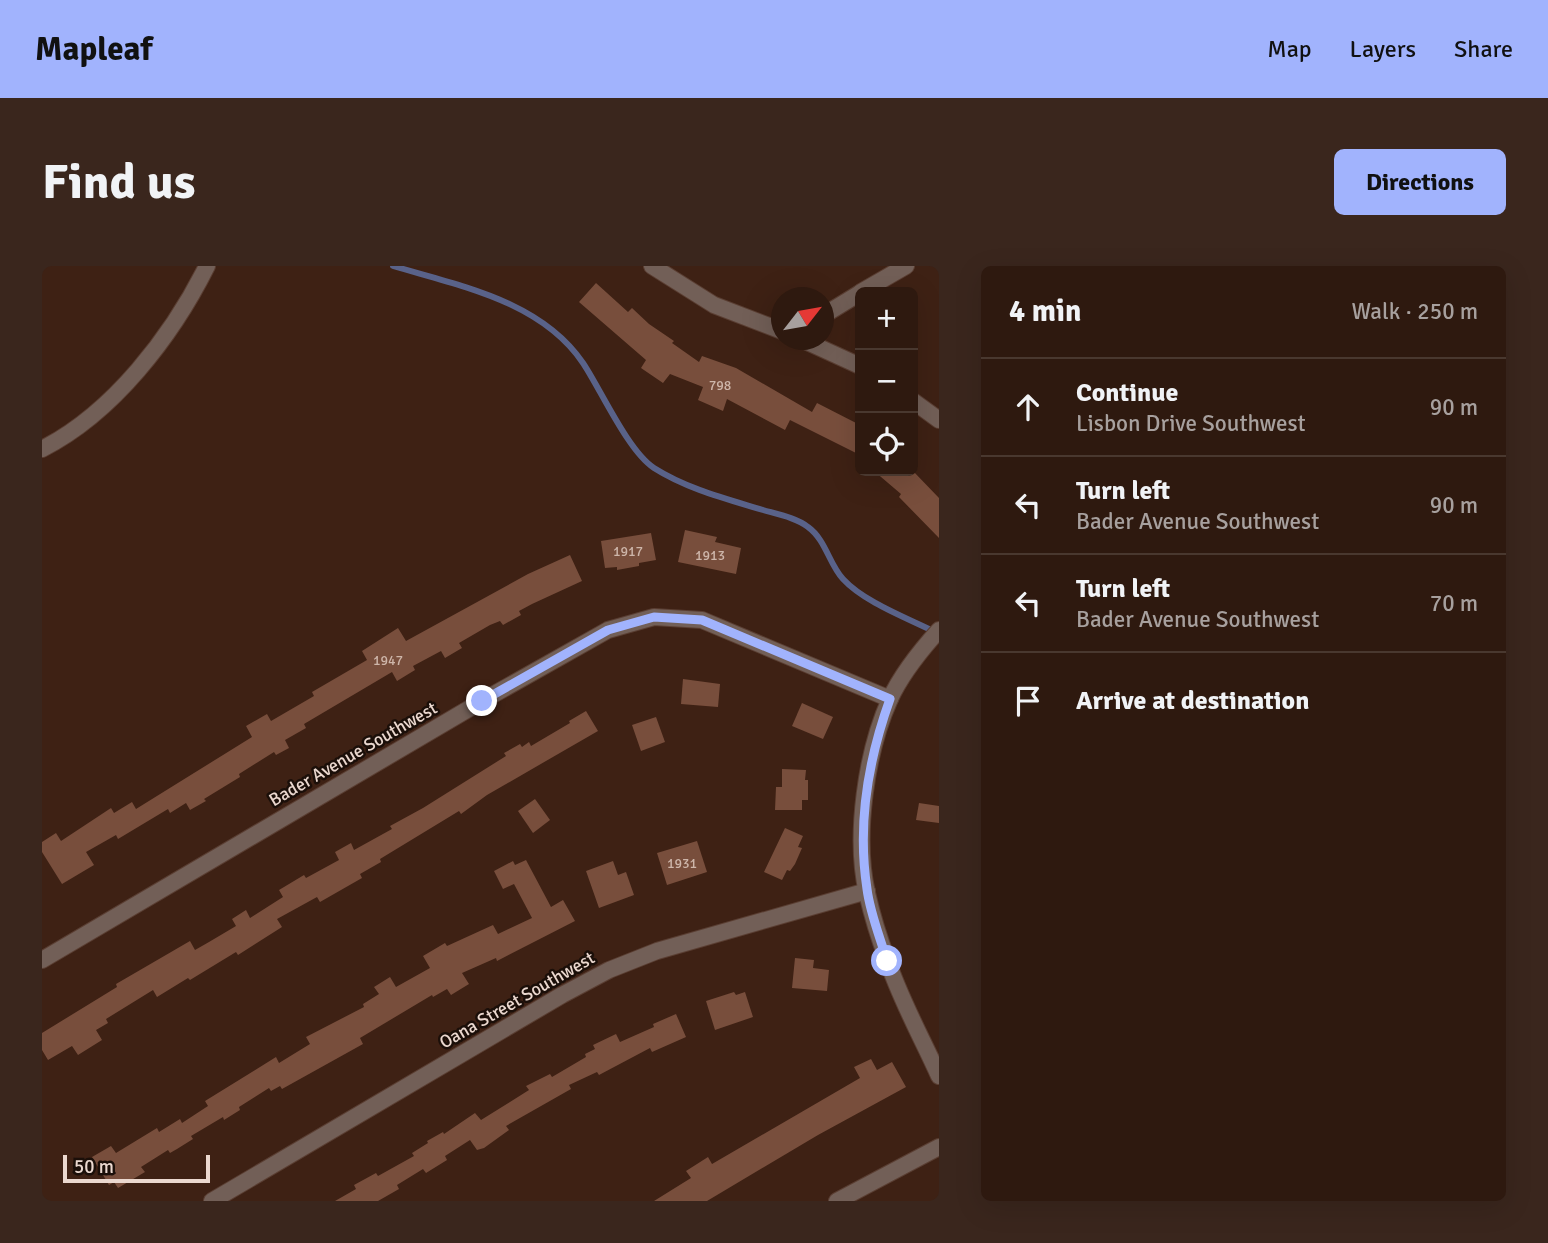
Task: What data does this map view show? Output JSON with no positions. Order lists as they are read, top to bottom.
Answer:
{
  "streets": {
    "street": ["Bader Avenue Southwest", "Oana Street Southwest"]
  },
  "house_numbers": [
    "798",
    "1917",
    "1913",
    "1947",
    "1931"
  ],
  "scale_bar": "50 m",
  "north": "top right",
  "page": {
    "header": "Mapleaf",
    "nav": ["Map", "Layers", "Share"],
    "buttons": "Directions",
    "title": "Find us",
    "heading": ["4 min", "Walk · 250 m"],
    "map_buttons": ["+", "−"],
    "list": [
      ["Continue", "Lisbon Drive Southwest", "90 m"],
      ["Turn left", "Bader Avenue Southwest", "90 m"],
      ["Turn left", "Bader Avenue Southwest", "70 m"],
      "Arrive at destination"
    ],
    "scale": "50 m"
  }
}
